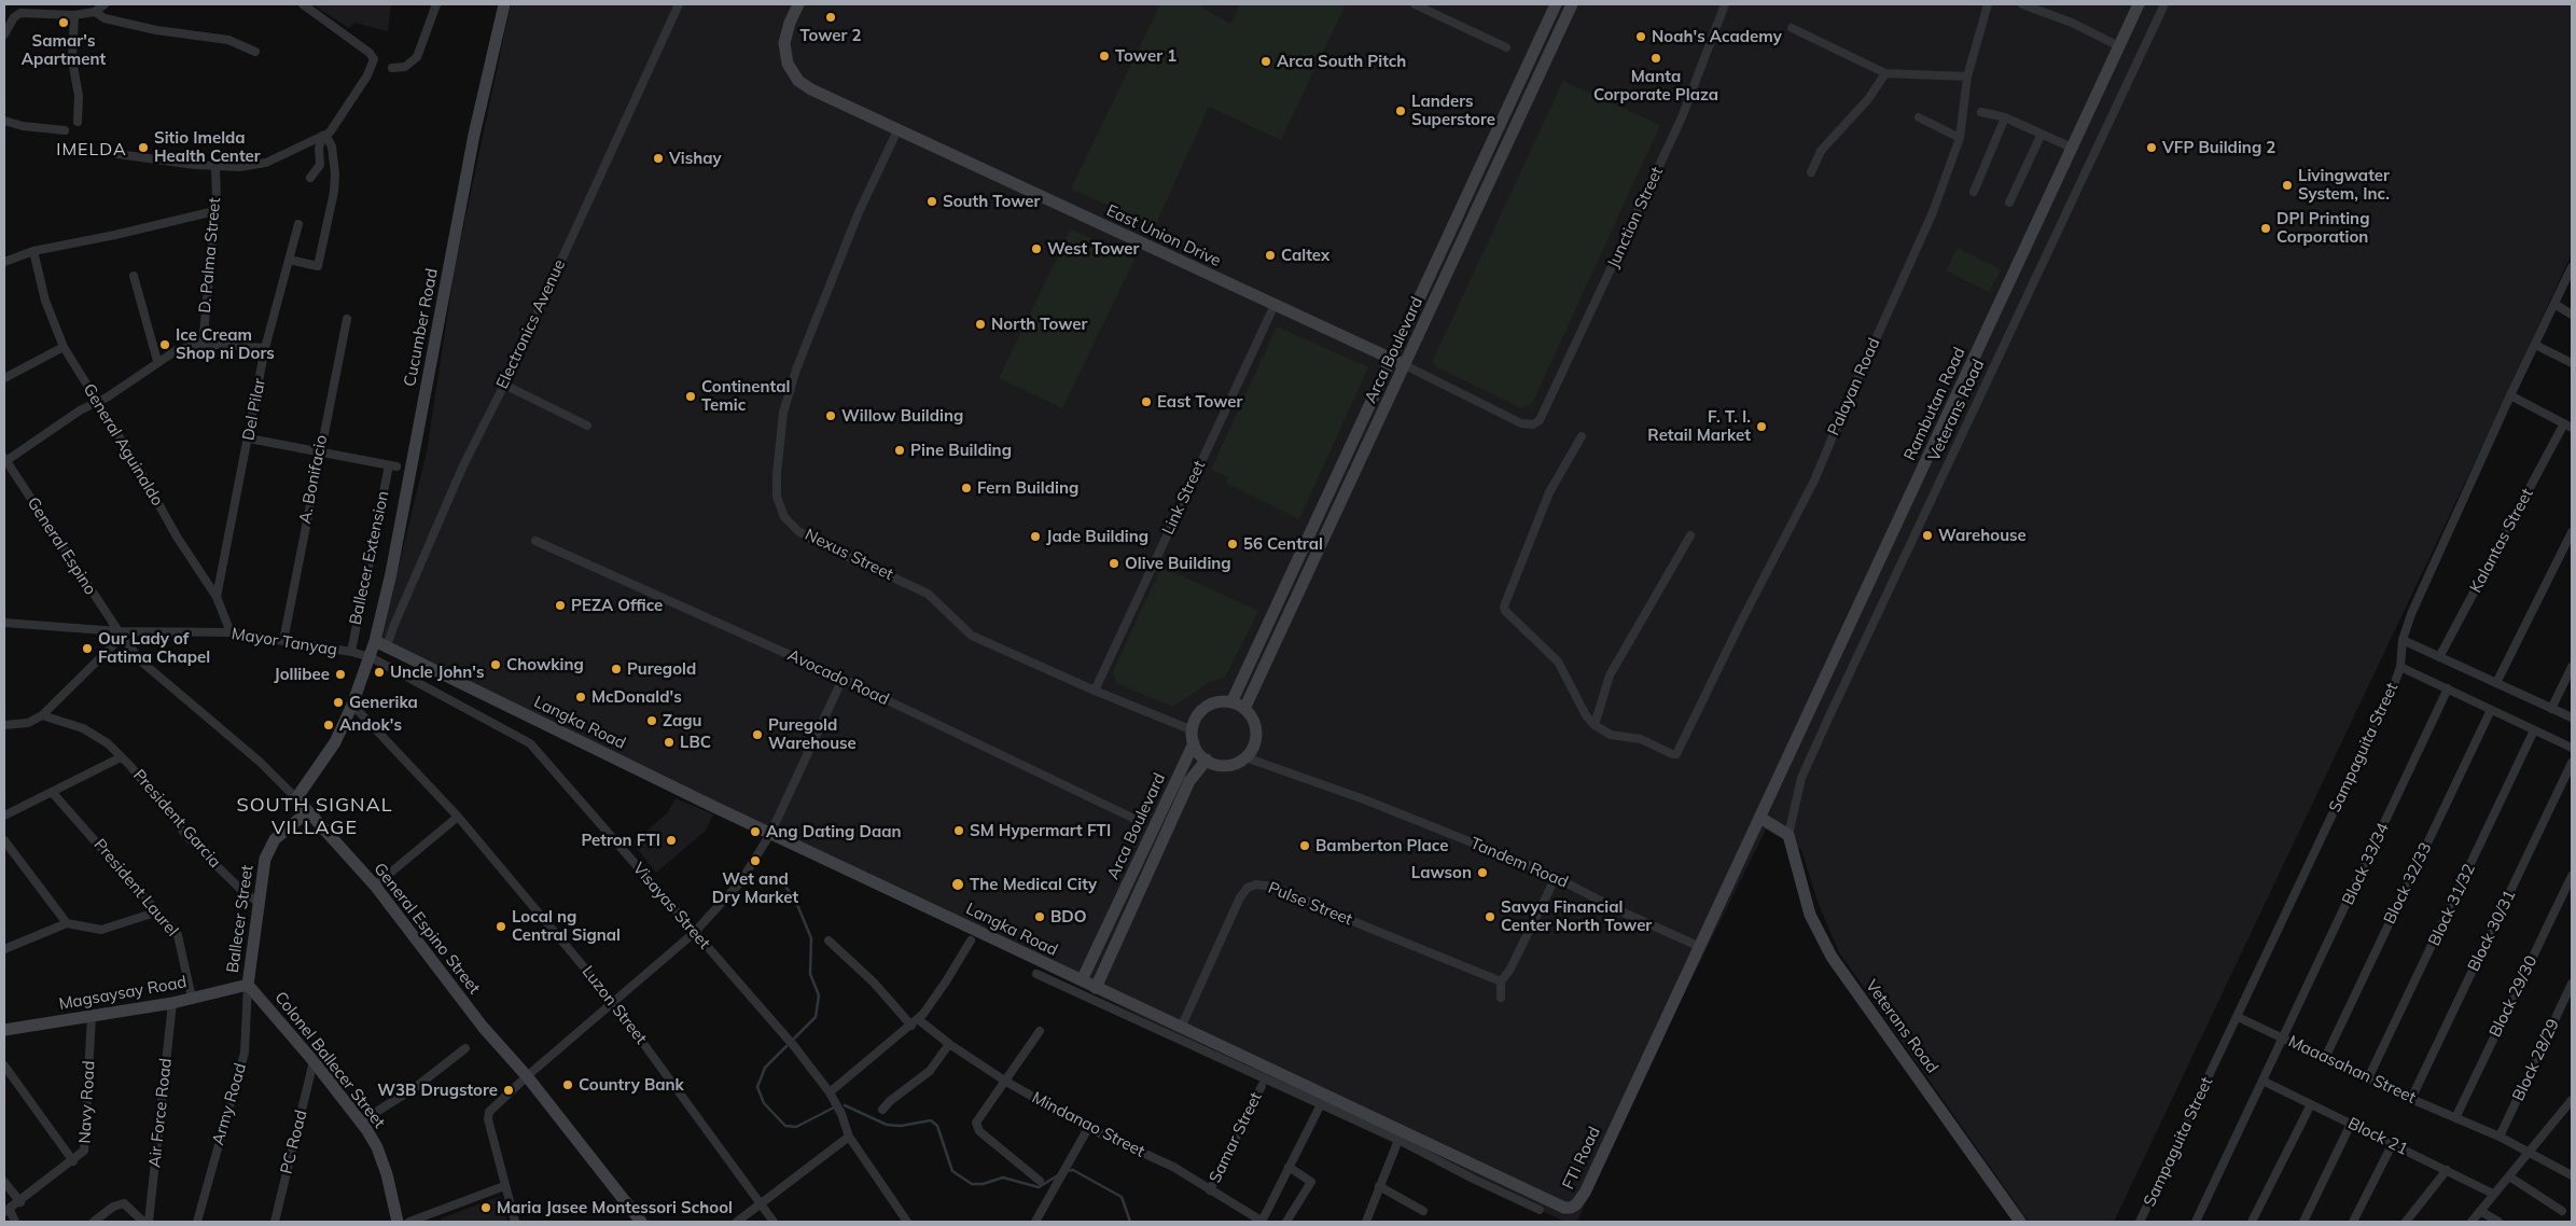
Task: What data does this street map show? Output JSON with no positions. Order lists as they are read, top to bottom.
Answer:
{
  "streets": {
    "street": [
      "Junction Street",
      "East Union Drive",
      "D. Palma Street",
      "Electronics Avenue",
      "Cucumber Road",
      "Arca Boulevard",
      "Palayan Road",
      "Rambutan Road",
      "Del Pilar",
      "Veterans Road",
      "General Aguinaldo",
      "A. Bonifacio",
      "Link Street",
      "Kalantas Street",
      "General Espino",
      "Nexus Street",
      "Ballecer Extension",
      "Mayor Tanyag",
      "Avocado Road",
      "Langka Road",
      "Sampaguita Street",
      "President Garcia",
      "Tandem Road",
      "Block 33/34",
      "Block 32/33",
      "President Laurel",
      "Pulse Street",
      "Block 31/32",
      "Visayas Street",
      "Ballecer Street",
      "General Espino Street",
      "Block 30/31",
      "Magsaysay Road",
      "Block 29/30",
      "Luzon Street",
      "Colonel Ballecer Street",
      "Block 28/29",
      "Maaasahan Street",
      "Navy Road",
      "Army Road",
      "Air Force Road",
      "Mindanao Street",
      "Block 21",
      "Samar Street",
      "PC Road",
      "FTI Road"
    ]
  },
  "crossings": [
    ["Junction Street", "East Union Drive"],
    ["East Union Drive", "Arca Boulevard"],
    ["East Union Drive", "Link Street"],
    ["East Union Drive", "Nexus Street"],
    ["Electronics Avenue", "Langka Road"],
    ["Cucumber Road", "Mayor Tanyag"],
    ["Cucumber Road", "Langka Road"],
    ["Cucumber Road", "Visayas Street"],
    ["Arca Boulevard", "Nexus Street"],
    ["Arca Boulevard", "Langka Road"],
    ["Arca Boulevard", "Tandem Road"],
    ["Rambutan Road", "FTI Road"],
    ["Del Pilar", "General Aguinaldo"],
    ["General Aguinaldo", "Mayor Tanyag"],
    ["A. Bonifacio", "Ballecer Extension"],
    ["A. Bonifacio", "Mayor Tanyag"],
    ["Link Street", "Nexus Street"],
    ["General Espino", "Mayor Tanyag"],
    ["General Espino", "General Espino Street"],
    ["Nexus Street", "Tandem Road"],
    ["Ballecer Extension", "Mayor Tanyag"],
    ["Mayor Tanyag", "Visayas Street"],
    ["Mayor Tanyag", "General Espino Street"],
    ["Langka Road", "Pulse Street"],
    ["Langka Road", "FTI Road"],
    ["President Garcia", "President Laurel"],
    ["President Garcia", "Ballecer Street"],
    ["Tandem Road", "FTI Road"],
    ["Block 33/34", "Maaasahan Street"],
    ["Block 32/33", "Maaasahan Street"],
    ["President Laurel", "Magsaysay Road"],
    ["Pulse Street", "FTI Road"],
    ["Block 31/32", "Maaasahan Street"],
    ["Ballecer Street", "General Espino Street"],
    ["Ballecer Street", "Magsaysay Road"],
    ["Ballecer Street", "Colonel Ballecer Street"],
    ["Ballecer Street", "Army Road"],
    ["Block 30/31", "Maaasahan Street"],
    ["Magsaysay Road", "Colonel Ballecer Street"],
    ["Magsaysay Road", "Navy Road"],
    ["Magsaysay Road", "Army Road"],
    ["Magsaysay Road", "Air Force Road"],
    ["Block 29/30", "Maaasahan Street"],
    ["Colonel Ballecer Street", "Army Road"],
    ["Colonel Ballecer Street", "PC Road"],
    ["Block 28/29", "Maaasahan Street"],
    ["Maaasahan Street", "Block 21"],
    ["Mindanao Street", "Samar Street"]
  ],
  "districts": ["IMELDA", "SOUTH SIGNAL VILLAGE"],
  "places": [
    "Tower 2",
    "Samar's Apartment",
    "Noah's Academy",
    "Tower 1",
    "Manta Corporate Plaza",
    "Arca South Pitch",
    "Landers Superstore",
    "Sitio Imelda Health Center",
    "VFP Building 2",
    "Vishay",
    "Livingwater System, Inc.",
    "South Tower",
    "DPI Printing Corporation",
    "West Tower",
    "Caltex",
    "North Tower",
    "Ice Cream Shop ni Dors",
    "Continental Temic",
    "East Tower",
    "Willow Building",
    "F. T. I. Retail Market",
    "Pine Building",
    "Fern Building",
    "Warehouse",
    "Jade Building",
    "56 Central",
    "Olive Building",
    "PEZA Office",
    "Our Lady of Fatima Chapel",
    "Chowking",
    "Puregold",
    "Uncle John's",
    "Jollibee",
    "McDonald's",
    "Generika",
    "Zagu",
    "Andok's",
    "Puregold Warehouse",
    "LBC",
    "SM Hypermart FTI",
    "Ang Dating Daan",
    "Petron FTI",
    "Bamberton Place",
    "Wet and Dry Market",
    "Lawson",
    "The Medical City",
    "BDO",
    "Savya Financial Center North Tower",
    "Local ng Central Signal",
    "Country Bank",
    "W3B Drugstore",
    "Maria Jasee Montessori School"
  ]
}
